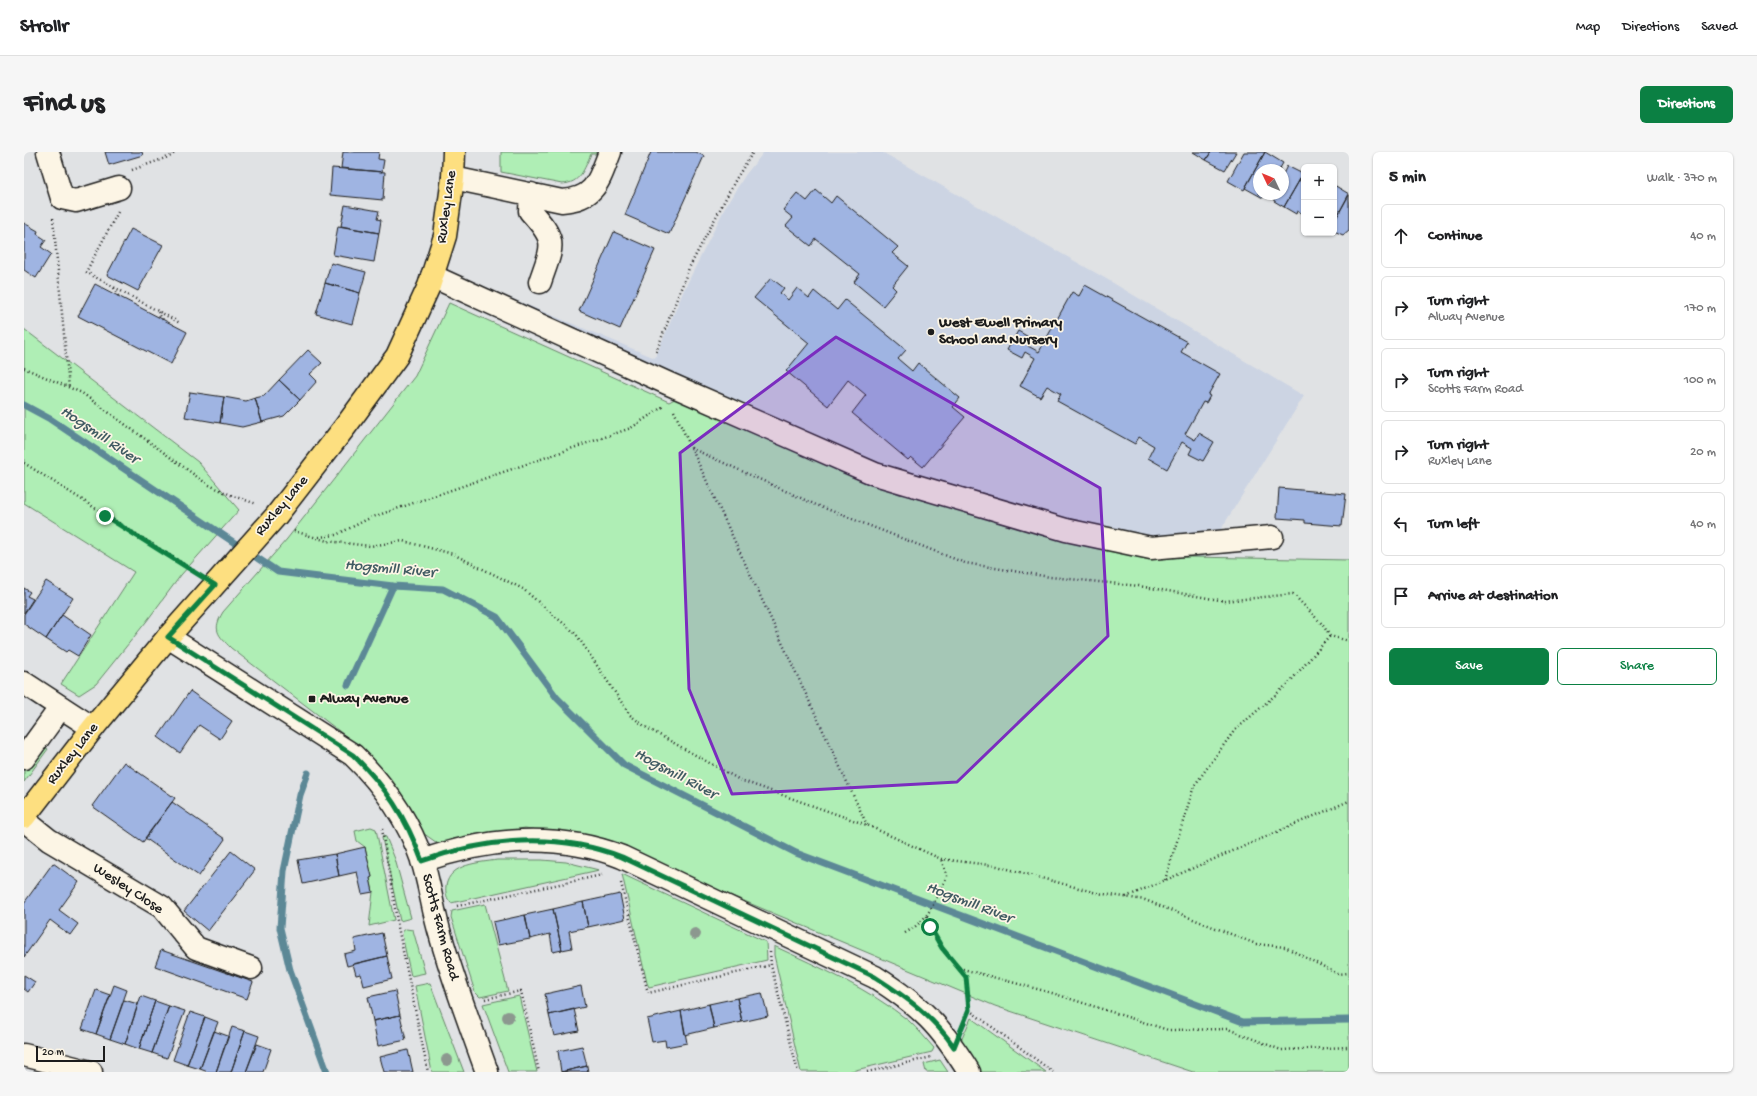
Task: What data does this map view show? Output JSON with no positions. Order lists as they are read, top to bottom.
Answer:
{
  "streets": {
    "main road": ["Ruxley Lane"],
    "street": ["Wesley Close", "Scotts Farm Road"]
  },
  "crossings": [
    ["Ruxley Lane", "Scotts Farm Road"]
  ],
  "water": ["Hogsmill River"],
  "places": {
    "other": ["West Ewell Primary School and Nursery"],
    "transit": ["Alway Avenue"]
  },
  "scale_bar": "20 m",
  "north": "top left",
  "page": {
    "header": "Strollr",
    "nav": ["Map", "Directions", "Saved"],
    "buttons": [
      "Directions",
      ["Save", "Share"]
    ],
    "title": "Find us",
    "heading": ["5 min", "Walk · 370 m"],
    "map_buttons": ["+", "−"],
    "list": [
      ["Continue", "40 m"],
      ["Turn right", "Alway Avenue", "170 m"],
      ["Turn right", "Scotts Farm Road", "100 m"],
      ["Turn right", "Ruxley Lane", "20 m"],
      ["Turn left", "40 m"],
      "Arrive at destination"
    ],
    "scale": "20 m"
  }
}
